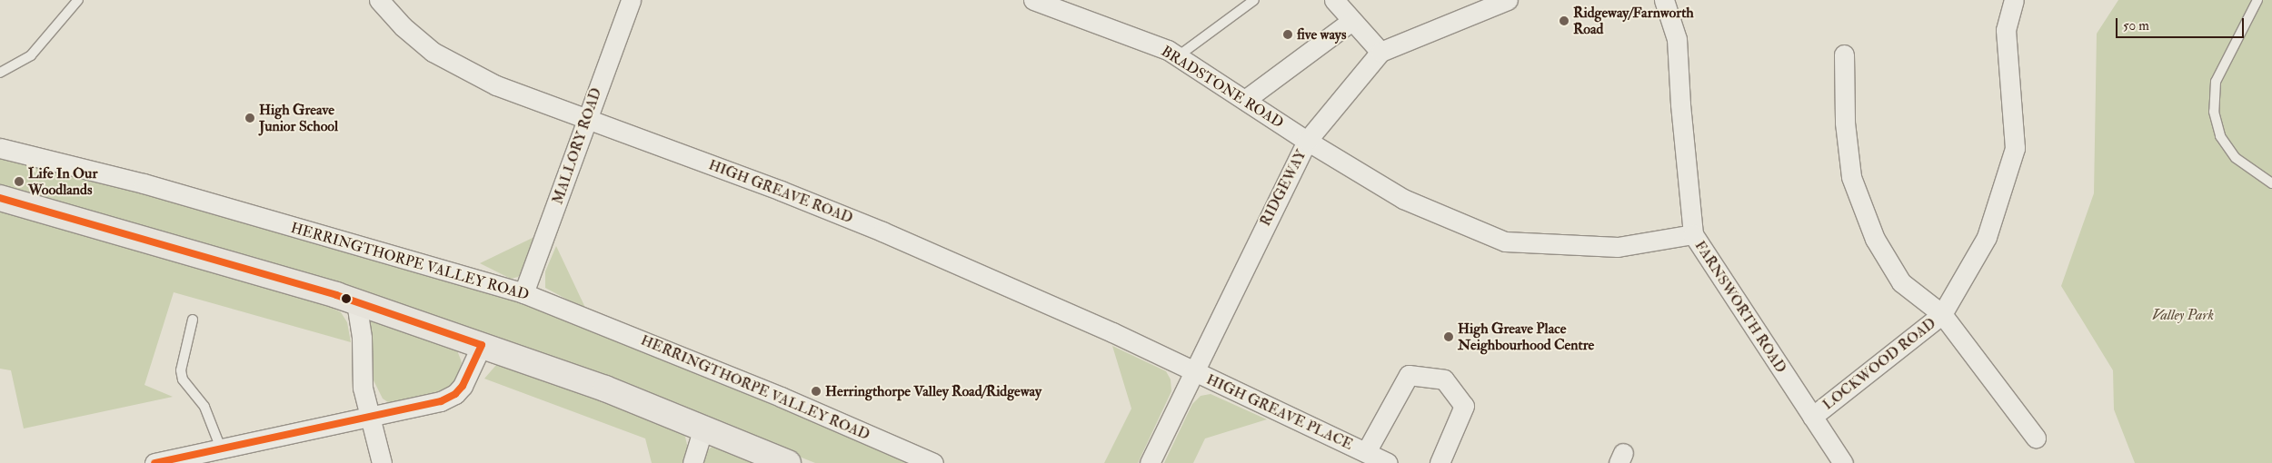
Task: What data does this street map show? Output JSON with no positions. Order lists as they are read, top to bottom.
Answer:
{
  "streets": {
    "street": [
      "BRADSTONE ROAD",
      "MALLORY ROAD",
      "RIDGEWAY",
      "HIGH GREAVE ROAD",
      "HERRINGTHORPE VALLEY ROAD",
      "FARNSWORTH ROAD",
      "LOCKWOOD ROAD",
      "HIGH GREAVE PLACE"
    ]
  },
  "crossings": [
    ["BRADSTONE ROAD", "RIDGEWAY"],
    ["BRADSTONE ROAD", "FARNSWORTH ROAD"],
    ["MALLORY ROAD", "HIGH GREAVE ROAD"],
    ["MALLORY ROAD", "HERRINGTHORPE VALLEY ROAD"],
    ["RIDGEWAY", "HIGH GREAVE ROAD"],
    ["RIDGEWAY", "HIGH GREAVE PLACE"],
    ["HIGH GREAVE ROAD", "HIGH GREAVE PLACE"],
    ["FARNSWORTH ROAD", "LOCKWOOD ROAD"]
  ],
  "parks": ["Valley Park"],
  "places": [
    "Ridgeway/Farnworth Road",
    "five ways",
    "High Greave Junior School",
    "Life In Our Woodlands",
    "High Greave Place Neighbourhood Centre",
    "Herringthorpe Valley Road/Ridgeway"
  ],
  "scale_bar": "50 m"
}
